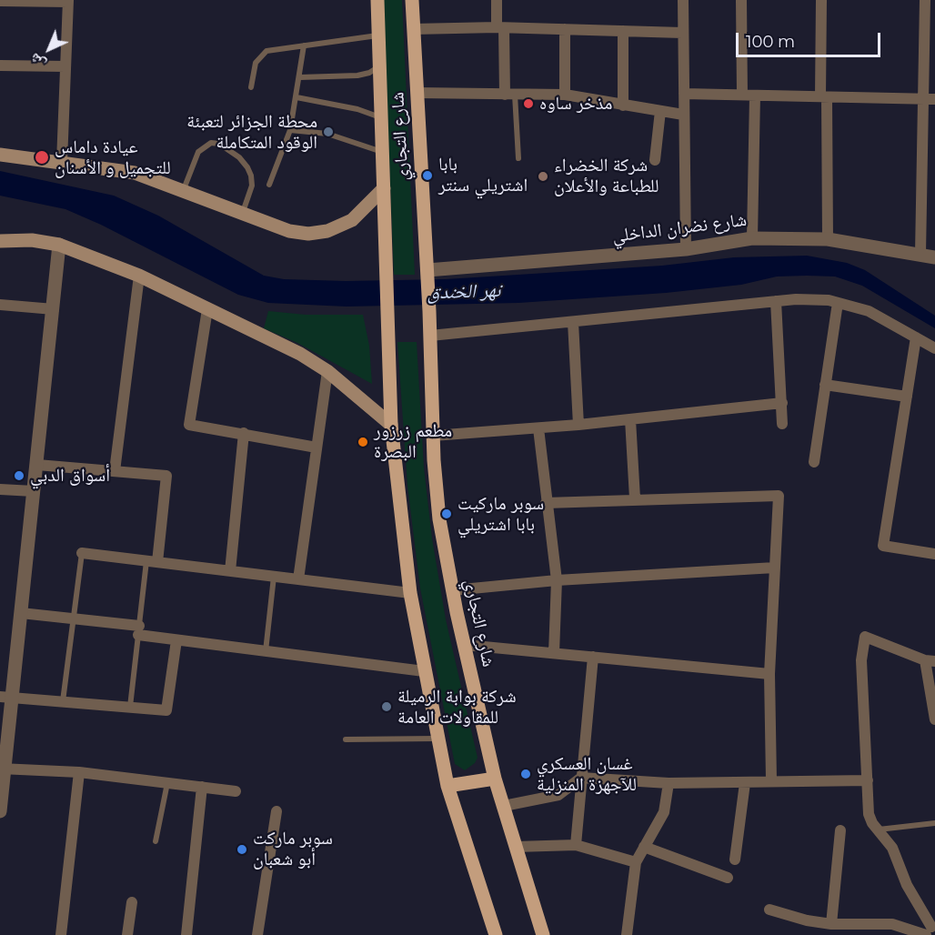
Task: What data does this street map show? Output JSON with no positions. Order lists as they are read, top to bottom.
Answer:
{
  "streets": {
    "main road": ["شارع التجاري"],
    "street": ["شارع نضران الداخلي"]
  },
  "crossings": [
    ["شارع التجاري", "شارع نضران الداخلي"]
  ],
  "water": ["نهر الخندق"],
  "places": [
    "مذخر ساوه",
    "محطة الجزائر لتعبئة الوقود المتكاملة",
    "عيادة داماس للتجميل و الأسنان",
    "بابا اشتريلي سنتر",
    "شركة الخضراء للطباعة والأعلان",
    "مطعم زرزور البصرة",
    "أسواق الدبي",
    "سوبر ماركيت بابا اشتريلي",
    "شركة بوابة الرميلة للمقاولات العامة",
    "غسان العسكري للآجهزة المنزلية",
    "سوبر ماركت أبو شعبان"
  ],
  "scale_bar": "100 m",
  "north": "bottom left"
}
